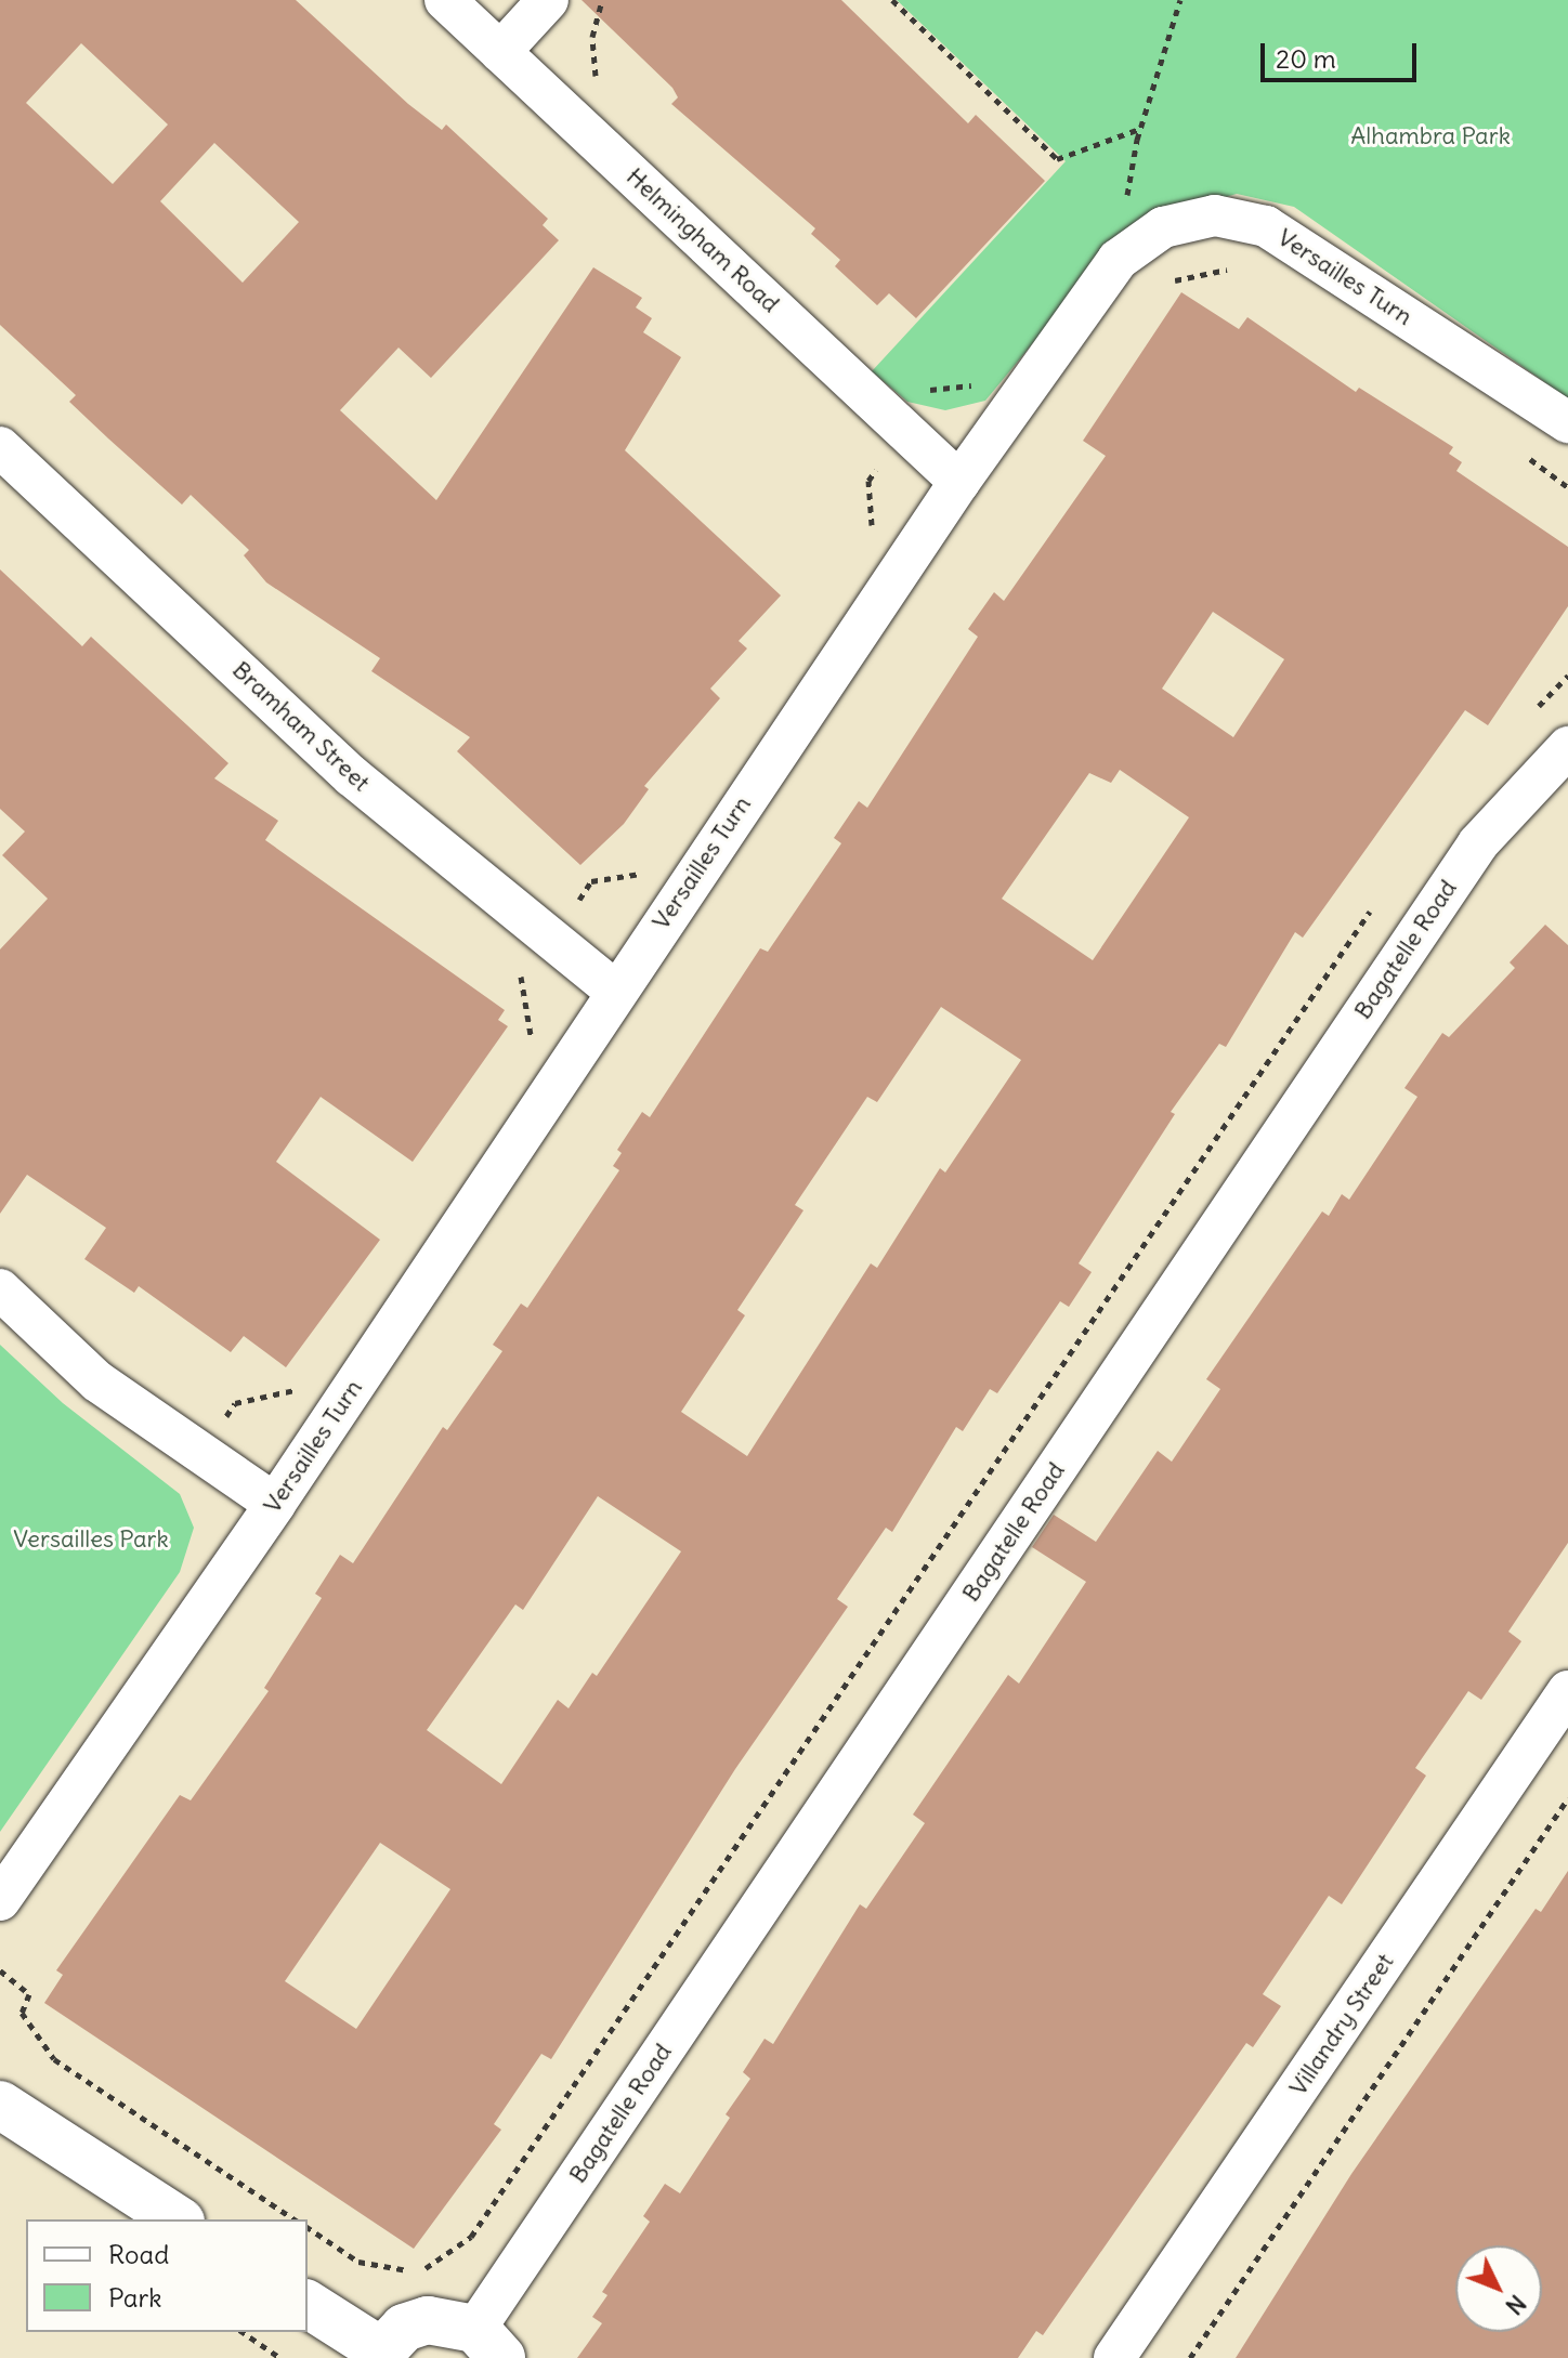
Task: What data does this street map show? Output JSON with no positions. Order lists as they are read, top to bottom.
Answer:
{
  "streets": {
    "street": [
      "Helmingham Road",
      "Versailles Turn",
      "Bramham Street",
      "Bagatelle Road",
      "Villandry Street"
    ]
  },
  "crossings": [
    ["Helmingham Road", "Versailles Turn"],
    ["Versailles Turn", "Bramham Street"]
  ],
  "parks": ["Alhambra Park", "Versailles Park"],
  "legend": ["Road", "Park"],
  "scale_bar": "20 m",
  "north": "bottom right"
}
